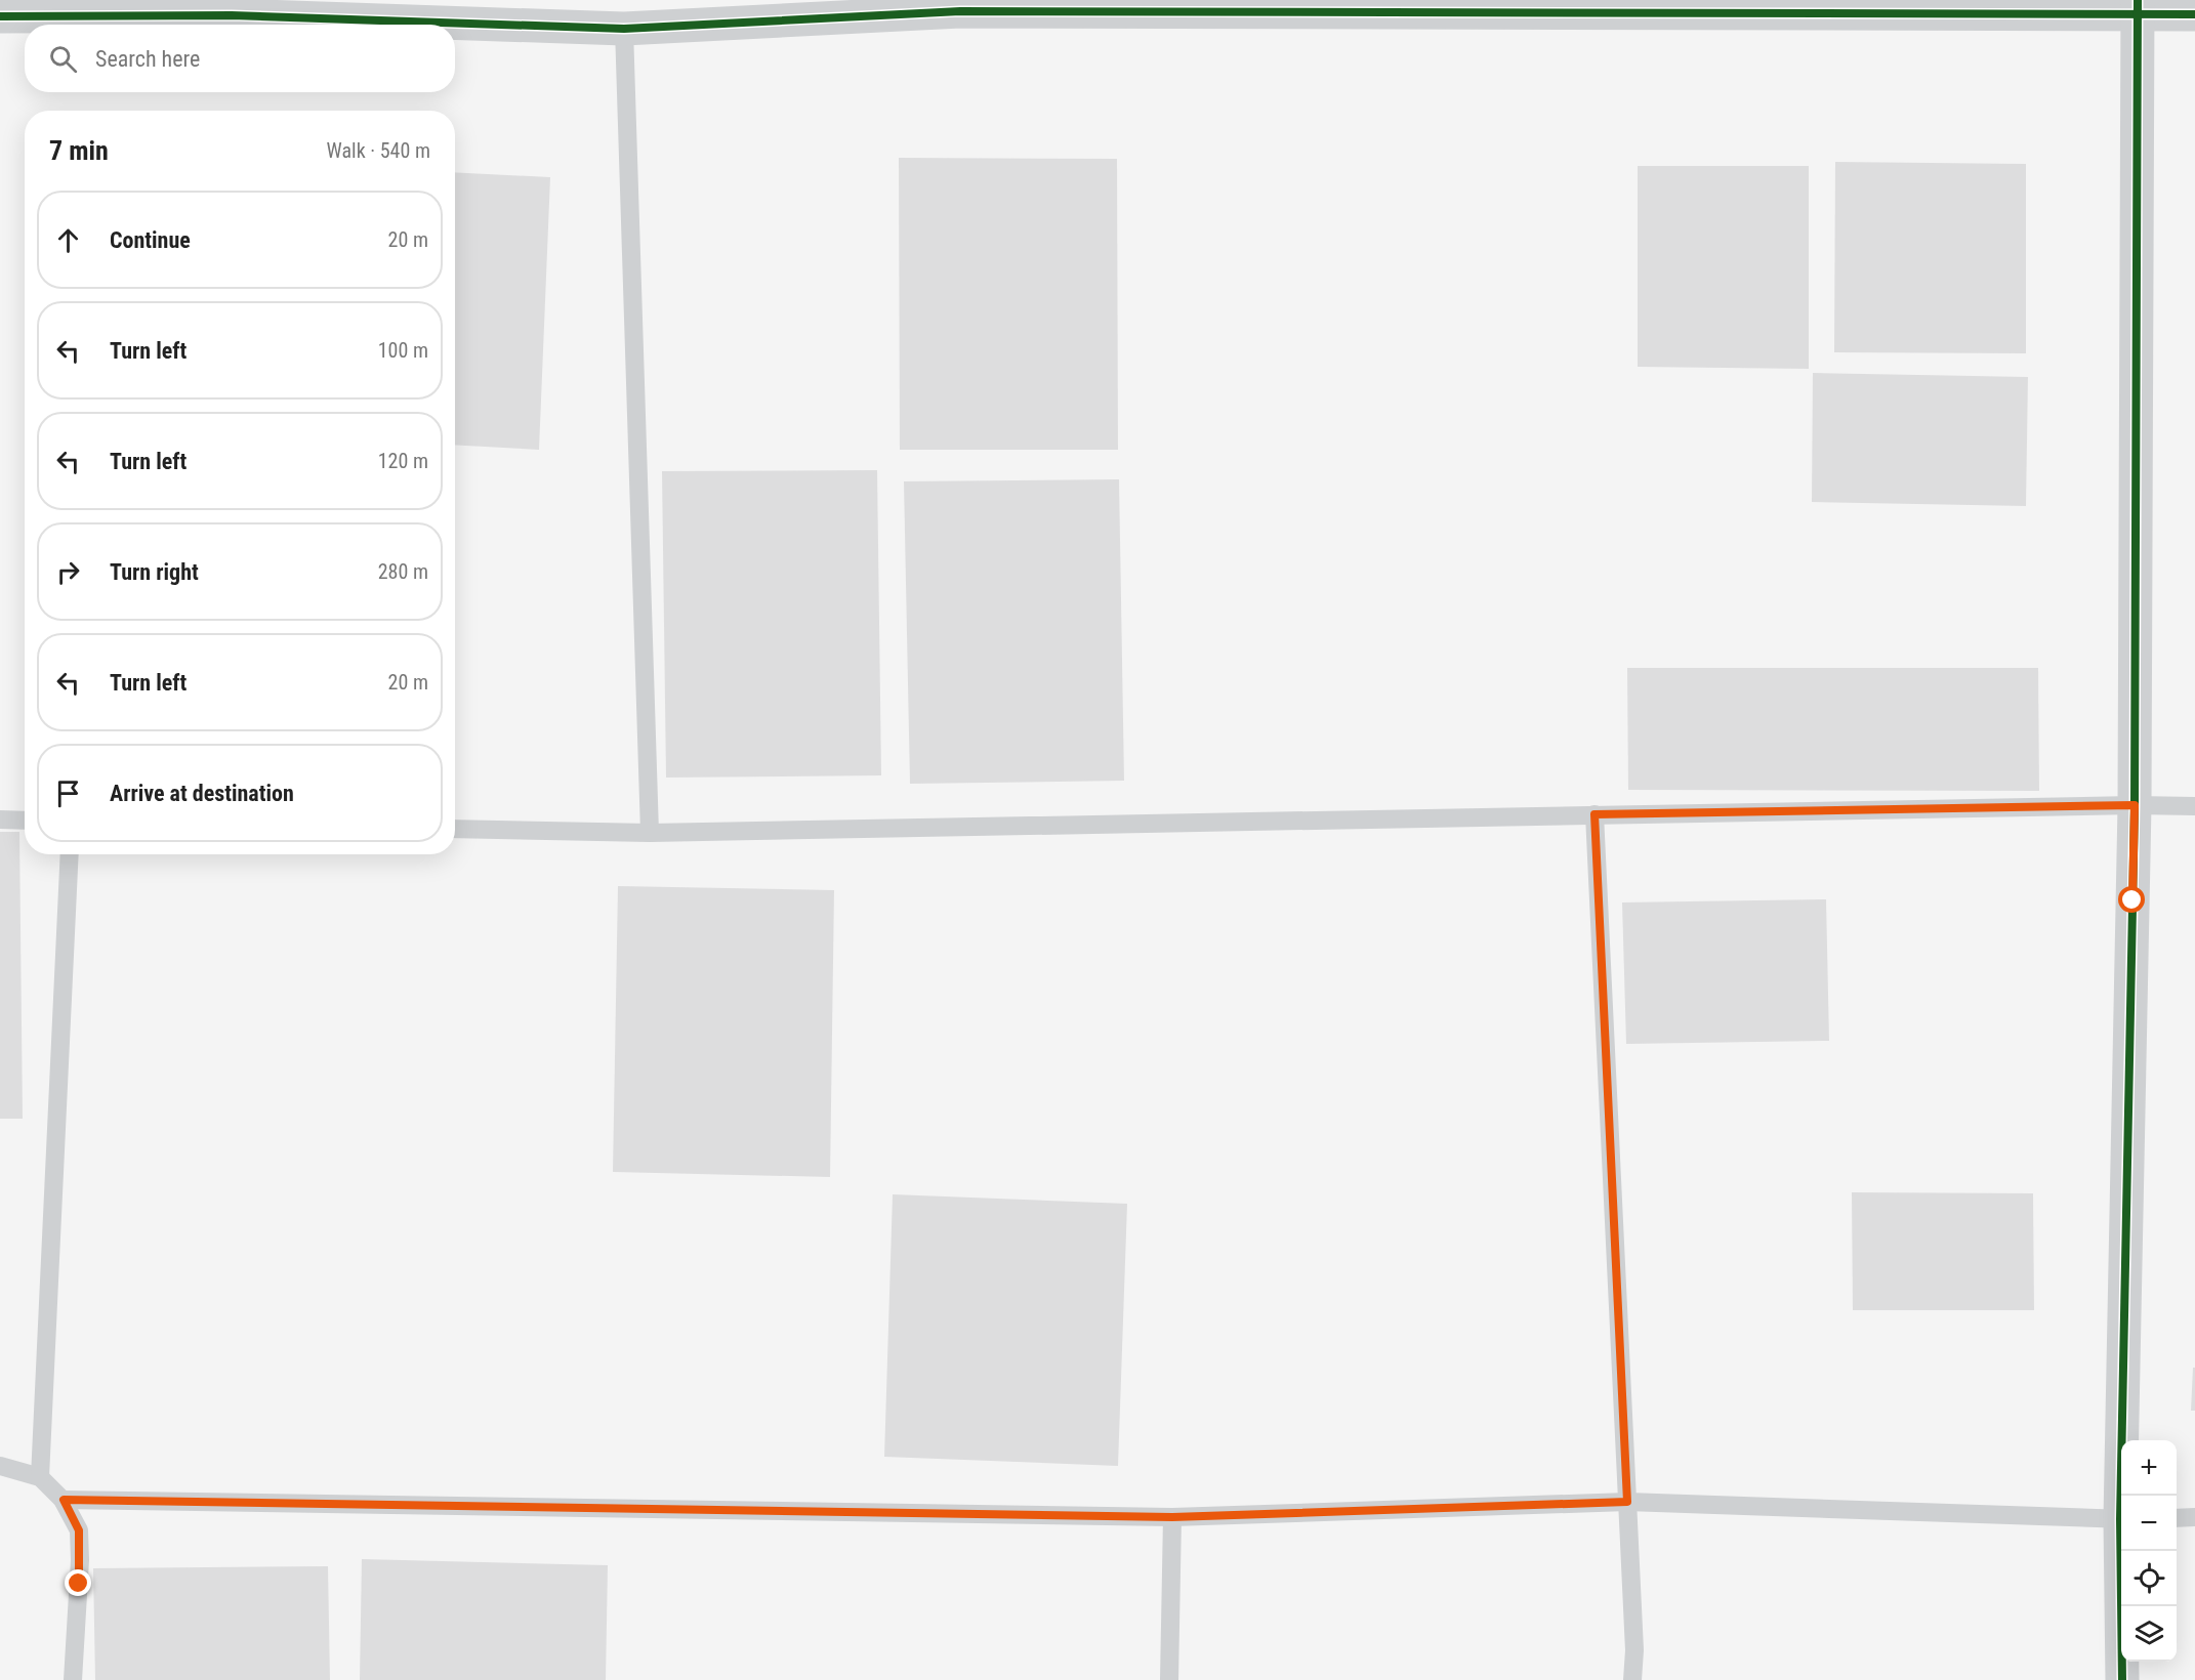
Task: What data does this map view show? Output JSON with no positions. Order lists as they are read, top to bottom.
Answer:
{
  "page": {
    "search": "Search here",
    "heading": ["7 min", "Walk · 540 m"],
    "list": [
      ["Continue", "20 m"],
      ["Turn left", "100 m"],
      ["Turn left", "120 m"],
      ["Turn right", "280 m"],
      ["Turn left", "20 m"],
      "Arrive at destination"
    ],
    "map_buttons": ["+", "−"]
  }
}
